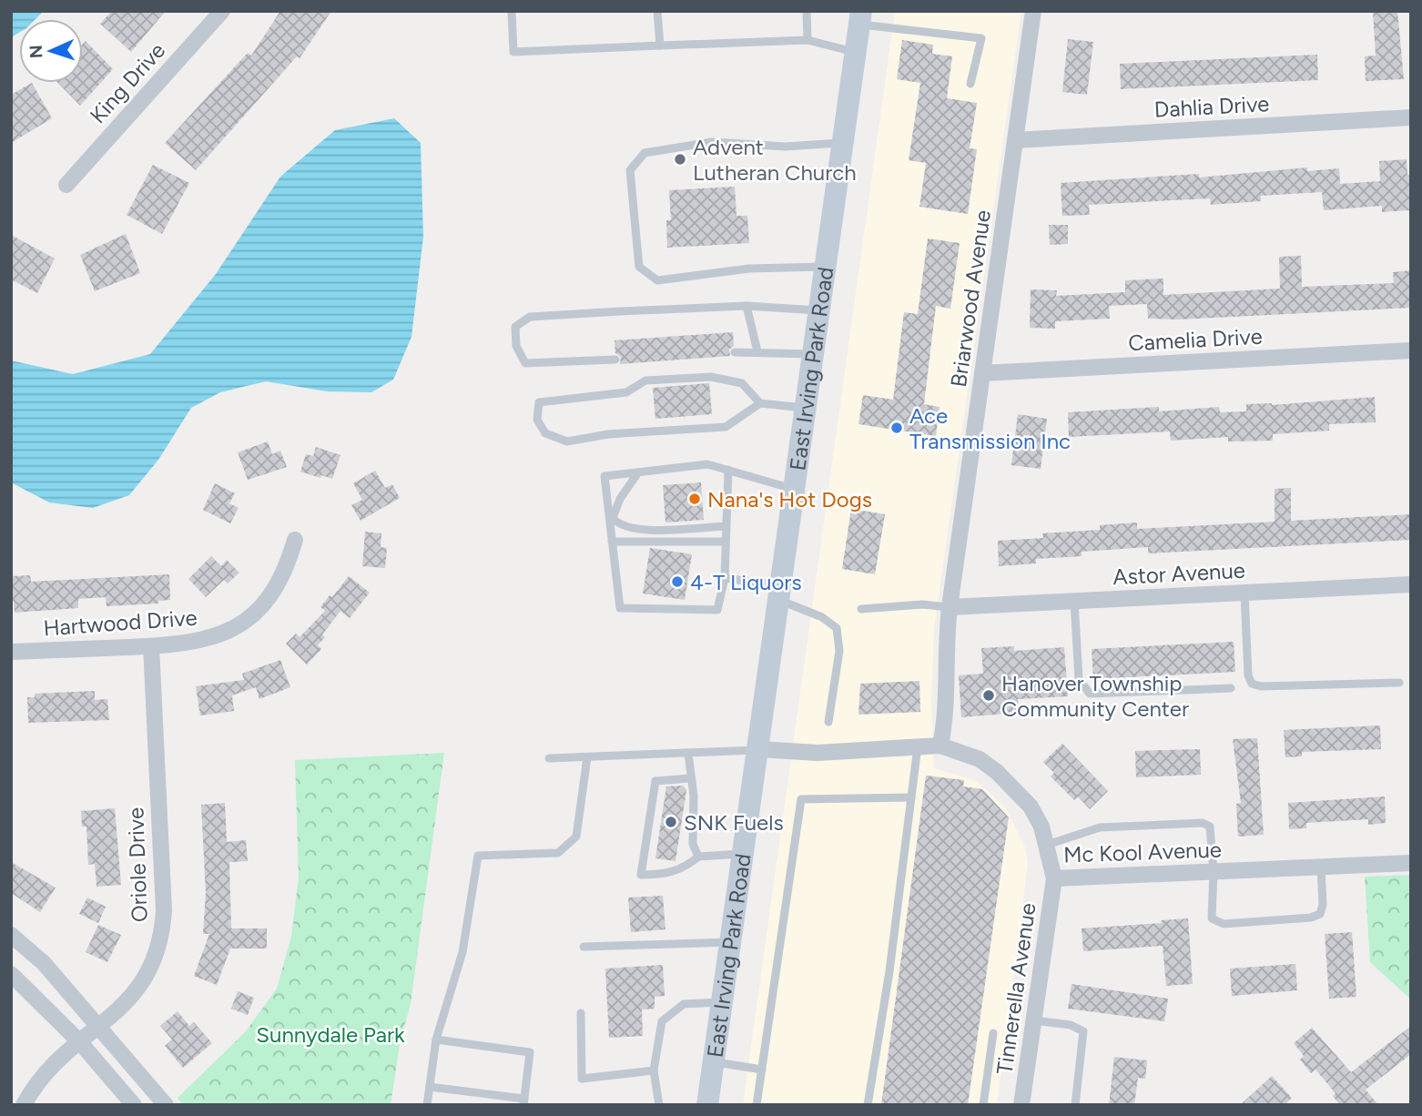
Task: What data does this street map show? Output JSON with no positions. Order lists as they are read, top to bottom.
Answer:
{
  "streets": {
    "main road": ["East Irving Park Road"],
    "street": [
      "King Drive",
      "Dahlia Drive",
      "Briarwood Avenue",
      "Camelia Drive",
      "Astor Avenue",
      "Hartwood Drive",
      "Mc Kool Avenue",
      "Oriole Drive",
      "Tinnerella Avenue"
    ]
  },
  "crossings": [
    ["Dahlia Drive", "Briarwood Avenue"],
    ["Briarwood Avenue", "Camelia Drive"],
    ["Briarwood Avenue", "Astor Avenue"],
    ["Briarwood Avenue", "Mc Kool Avenue"],
    ["East Irving Park Road", "Mc Kool Avenue"],
    ["Hartwood Drive", "Oriole Drive"],
    ["Mc Kool Avenue", "Tinnerella Avenue"]
  ],
  "parks": ["Sunnydale Park"],
  "places": [
    "Advent Lutheran Church",
    "Ace Transmission Inc",
    "Nana's Hot Dogs",
    "4-T Liquors",
    "Hanover Township Community Center",
    "SNK Fuels"
  ],
  "north": "left"
}
